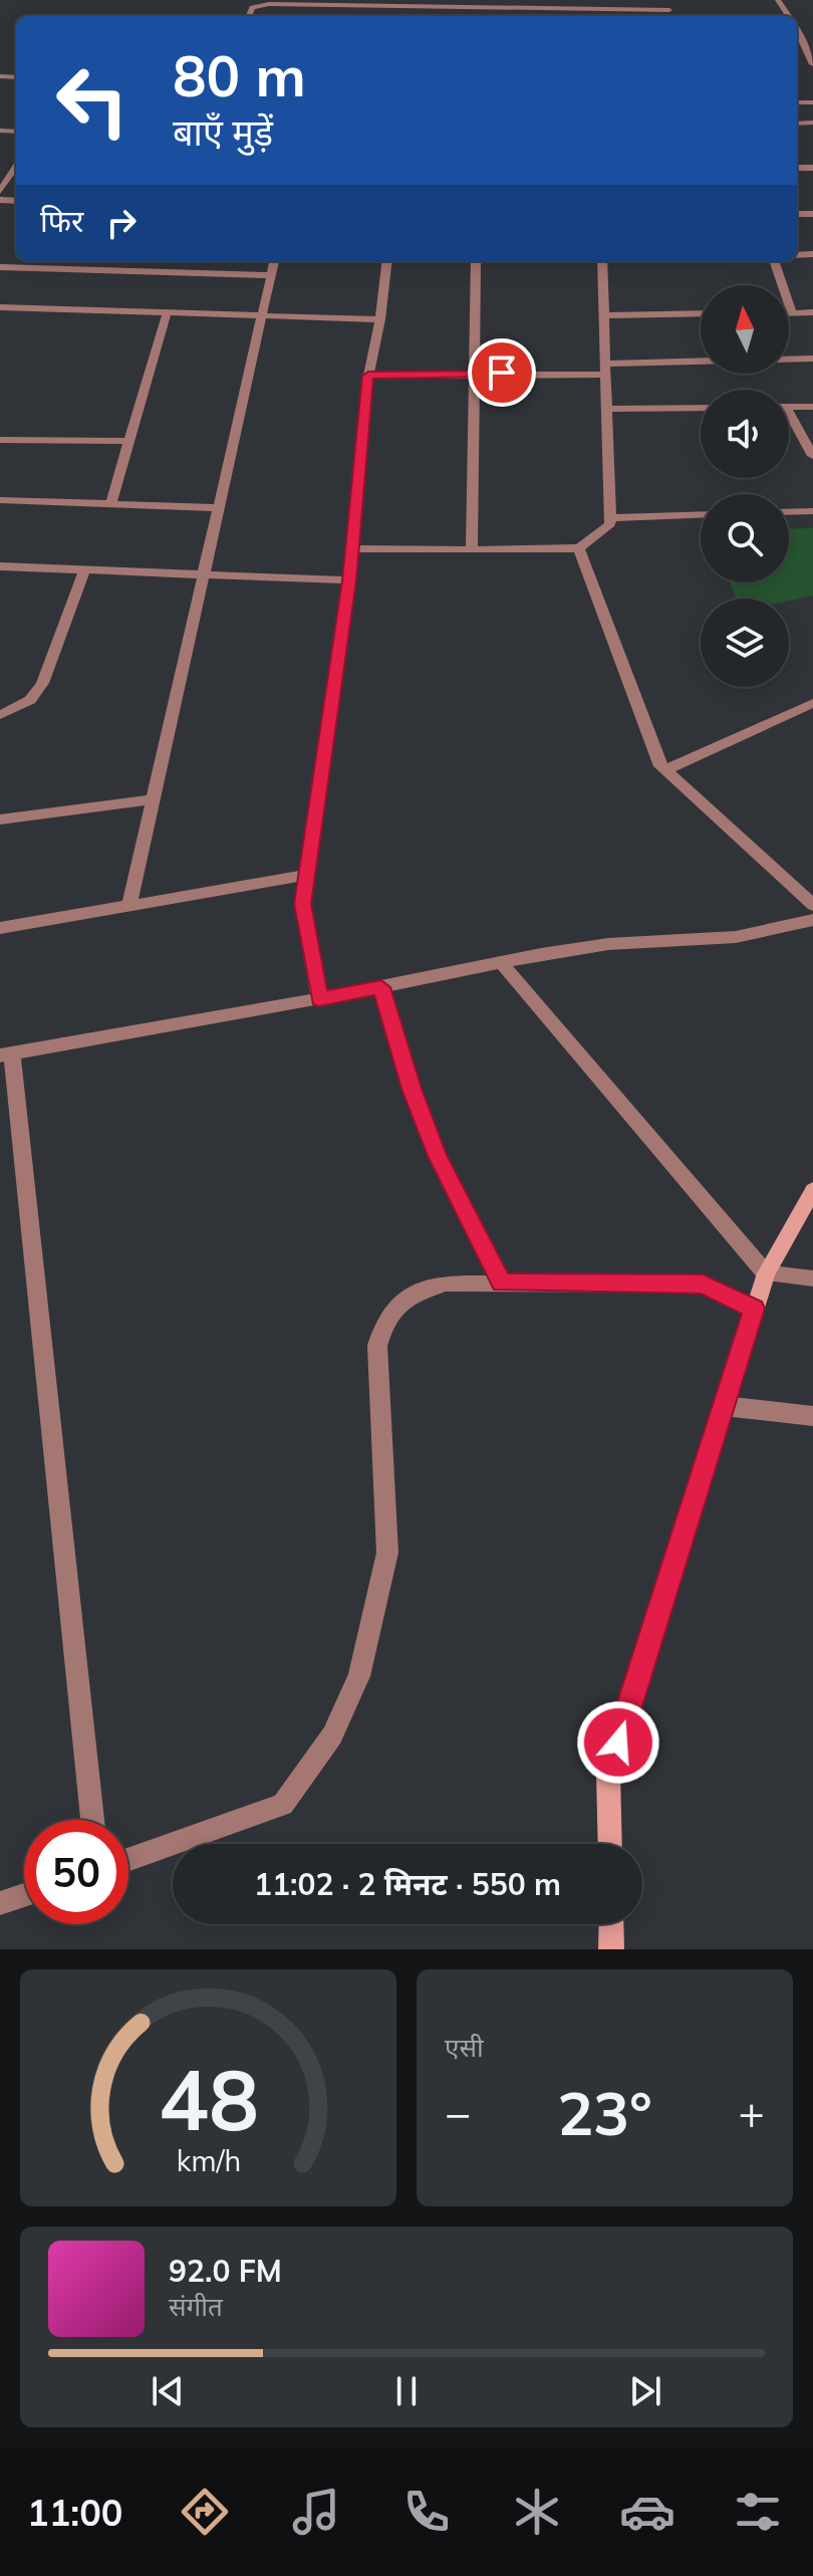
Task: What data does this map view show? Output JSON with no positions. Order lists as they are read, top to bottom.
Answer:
{
  "north": "top",
  "page": {
    "turn": ["80 m", "बाएँ मुड़ें"],
    "then": "फिर",
    "limit": "50",
    "trip": "11:02 · 2 मिनट · 550 m",
    "tile": "एसी",
    "heat": ["−", "23°", "+"],
    "song": ["92.0 FM", "संगीत"],
    "tabs": "11:00",
    "gauge": ["48", "km/h"]
  }
}
